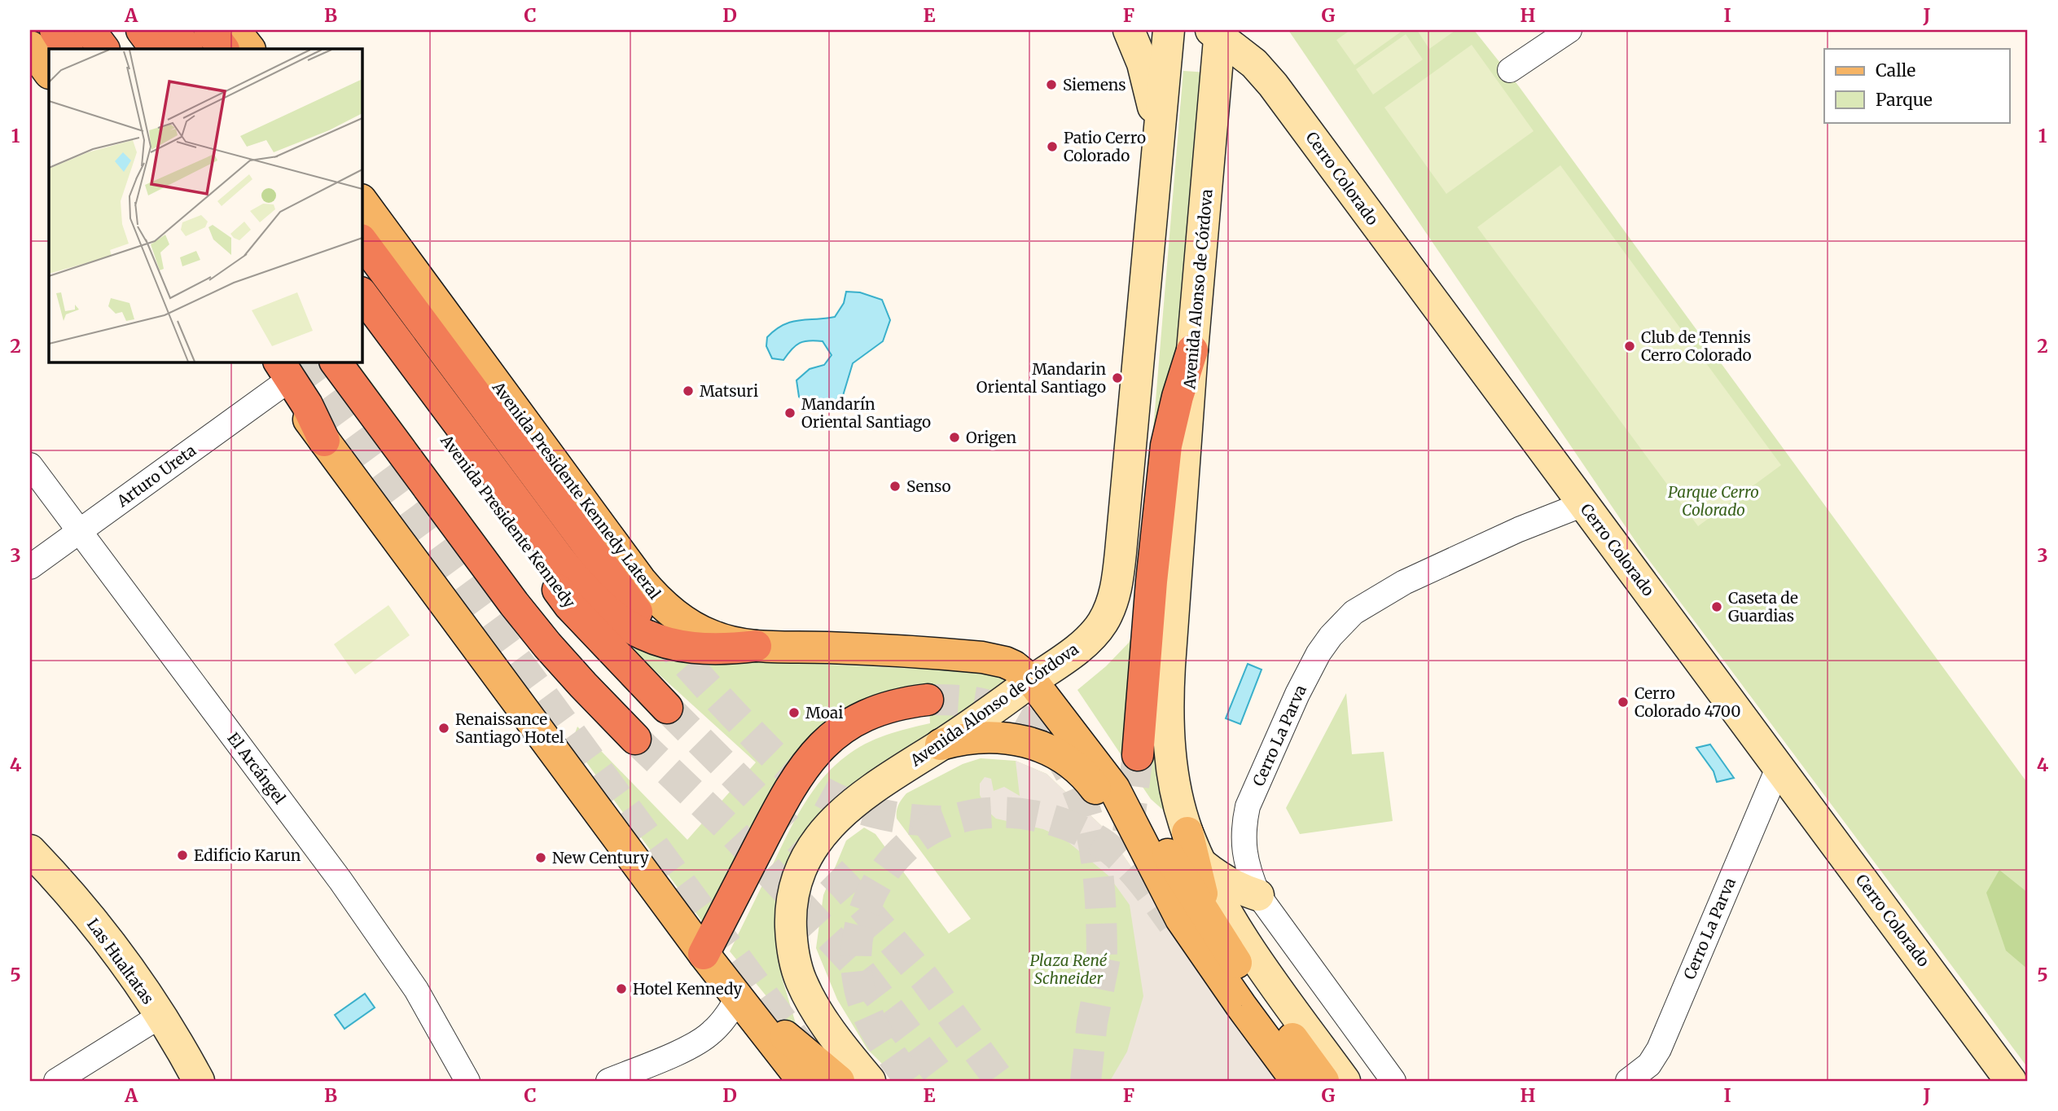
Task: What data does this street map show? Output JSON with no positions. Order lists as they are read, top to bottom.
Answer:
{
  "streets": {
    "highway": ["Avenida Presidente Kennedy"],
    "main road": [
      "Cerro Colorado",
      "Avenida Alonso de Córdova",
      "Avenida Presidente Kennedy Lateral",
      "Las Hualtatas"
    ],
    "street": ["Arturo Ureta", "Cerro La Parva", "El Arcángel"]
  },
  "crossings": [
    ["Cerro Colorado", "Avenida Alonso de Córdova"],
    ["Cerro Colorado", "Cerro La Parva"],
    ["Avenida Alonso de Córdova", "Avenida Presidente Kennedy Lateral"],
    ["Arturo Ureta", "El Arcángel"]
  ],
  "parks": ["Parque Cerro Colorado", "Plaza René Schneider"],
  "places": [
    "Siemens",
    "Patio Cerro Colorado",
    "Club de Tennis Cerro Colorado",
    "Mandarin Oriental Santiago",
    "Matsuri",
    "Mandarín Oriental Santiago",
    "Origen",
    "Senso",
    "Caseta de Guardias",
    "Cerro Colorado 4700",
    "Moai",
    "Renaissance Santiago Hotel",
    "Edificio Karun",
    "New Century",
    "Hotel Kennedy"
  ],
  "legend": ["Calle", "Parque"],
  "grid": {
    "columns": [
      "A",
      "B",
      "C",
      "D",
      "E",
      "F",
      "G",
      "H",
      "I",
      "J"
    ],
    "rows": [
      "1",
      "2",
      "3",
      "4",
      "5"
    ]
  }
}
